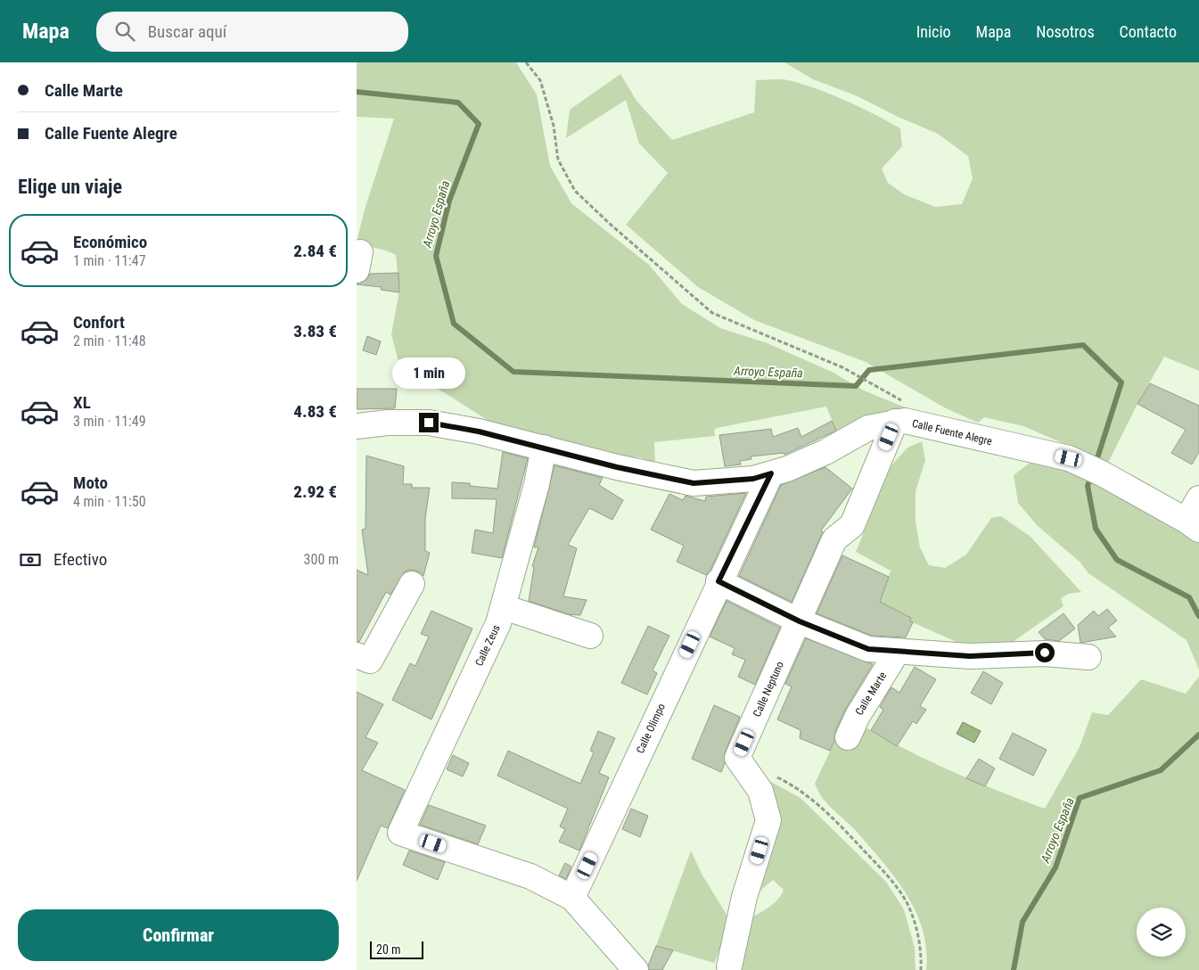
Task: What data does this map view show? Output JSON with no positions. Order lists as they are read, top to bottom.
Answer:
{
  "streets": {
    "street": [
      "Calle Fuente Alegre",
      "Calle Zeus",
      "Calle Neptuno",
      "Calle Marte",
      "Calle Olimpo"
    ]
  },
  "crossings": [
    ["Calle Fuente Alegre", "Calle Zeus"],
    ["Calle Fuente Alegre", "Calle Neptuno"],
    ["Calle Fuente Alegre", "Calle Olimpo"],
    ["Calle Zeus", "Calle Olimpo"]
  ],
  "water": ["Arroyo España"],
  "scale_bar": "20 m",
  "page": {
    "header": "Mapa",
    "search": "Buscar aquí",
    "nav": [
      "Inicio",
      "Mapa",
      "Nosotros",
      "Contacto"
    ],
    "banner": ["Calle Marte", "Calle Fuente Alegre"],
    "heading": "Elige un viaje",
    "list": [
      {
        "name": "Económico",
        "note": "1 min · 11:47",
        "value": "2.84 €"
      },
      {
        "name": "Confort",
        "note": "2 min · 11:48",
        "value": "3.83 €"
      },
      {
        "name": "XL",
        "note": "3 min · 11:49",
        "value": "4.83 €"
      },
      {
        "name": "Moto",
        "note": "4 min · 11:50",
        "value": "2.92 €"
      }
    ],
    "bubble": "1 min",
    "pay": ["Efectivo", "300 m"],
    "buttons": "Confirmar",
    "scale": "20 m"
  }
}
